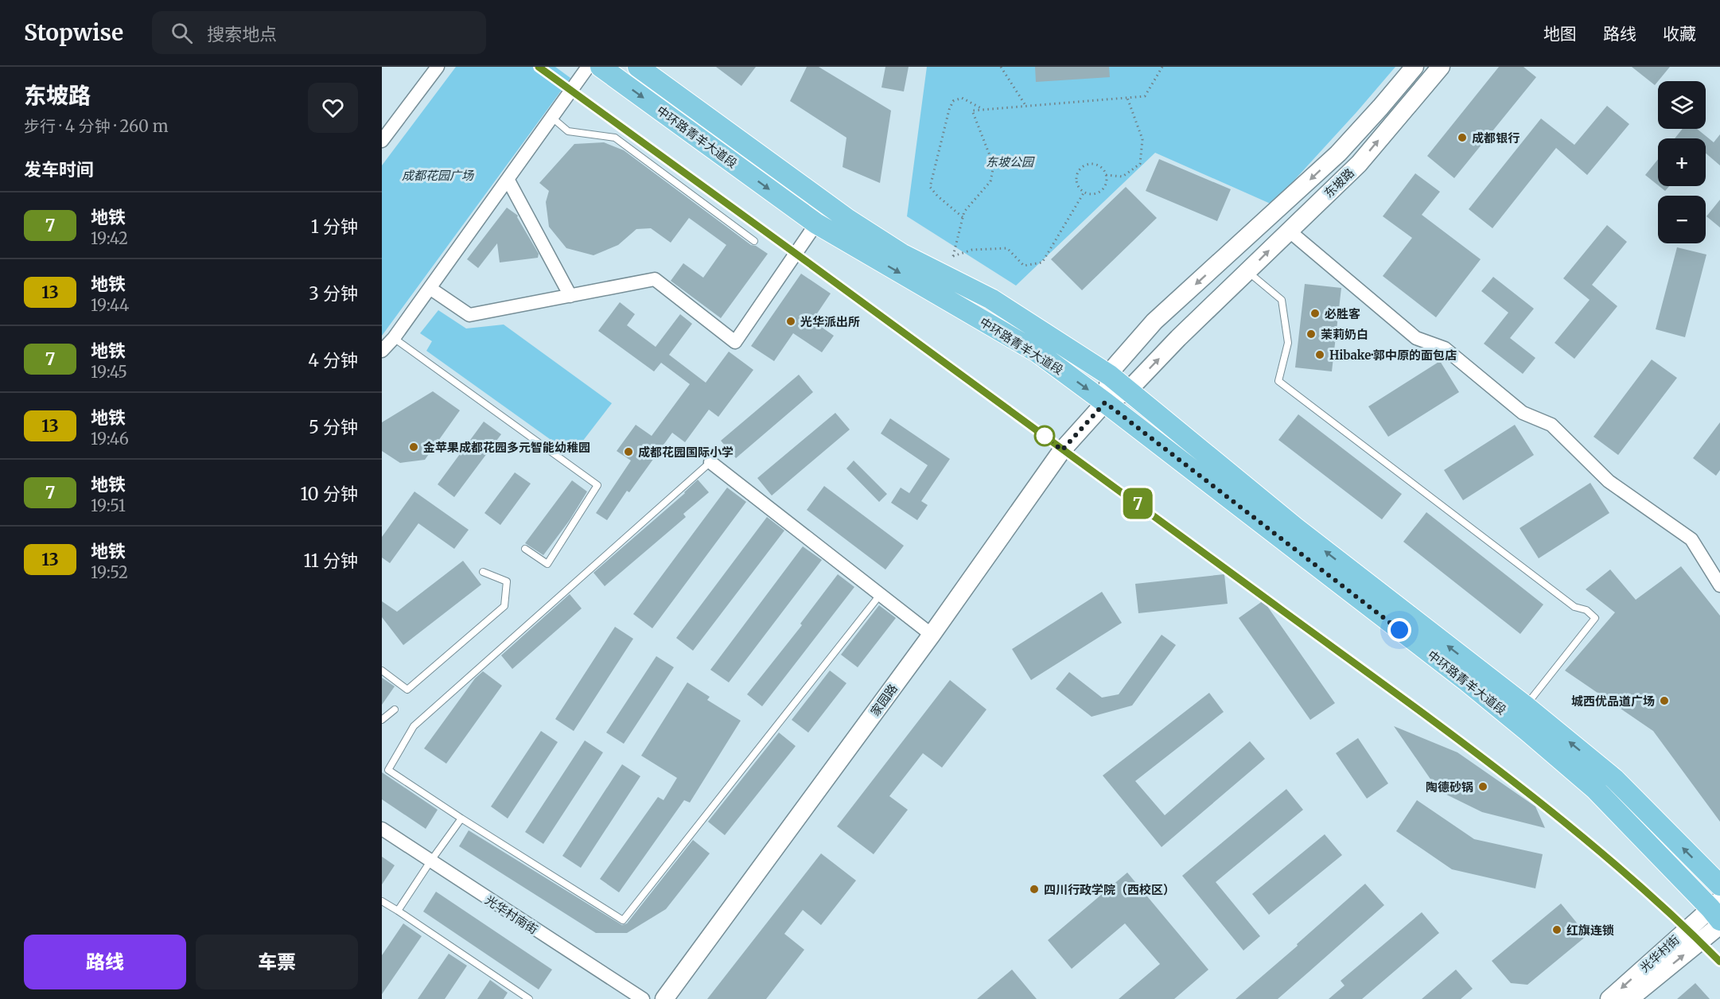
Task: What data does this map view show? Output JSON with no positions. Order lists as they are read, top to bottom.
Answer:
{
  "streets": {
    "main road": [
      "中环路青羊大道段",
      "东坡路",
      "家园路",
      "光华村街"
    ],
    "street": ["光华村南街"]
  },
  "crossings": [
    ["中环路青羊大道段", "东坡路"],
    ["中环路青羊大道段", "家园路"],
    ["中环路青羊大道段", "光华村街"],
    ["东坡路", "家园路"]
  ],
  "parks": ["东坡公园", "成都花园广场"],
  "places": [
    "成都银行",
    "必胜客",
    "光华派出所",
    "茉莉奶白",
    "Hibake·郭中原的面包店",
    "金苹果成都花园多元智能幼稚园",
    "成都花园国际小学",
    "城西优品道广场",
    "陶德砂锅",
    "四川行政学院（西校区）",
    "红旗连锁"
  ],
  "lines": ["metro line 7"],
  "page": {
    "header": "Stopwise",
    "search": "搜索地点",
    "nav": ["地图", "路线", "收藏"],
    "heading": [
      ["东坡路", "步行 · 4 分钟 · 260 m"],
      "发车时间"
    ],
    "on_map": "7",
    "map_buttons": ["+", "−"],
    "list": [
      {
        "mark": "7",
        "name": "地铁",
        "note": "19:42",
        "value": "1 分钟"
      },
      {
        "mark": "13",
        "name": "地铁",
        "note": "19:44",
        "value": "3 分钟"
      },
      {
        "mark": "7",
        "name": "地铁",
        "note": "19:45",
        "value": "4 分钟"
      },
      {
        "mark": "13",
        "name": "地铁",
        "note": "19:46",
        "value": "5 分钟"
      },
      {
        "mark": "7",
        "name": "地铁",
        "note": "19:51",
        "value": "10 分钟"
      },
      {
        "mark": "13",
        "name": "地铁",
        "note": "19:52",
        "value": "11 分钟"
      }
    ],
    "buttons": ["路线", "车票"]
  }
}
